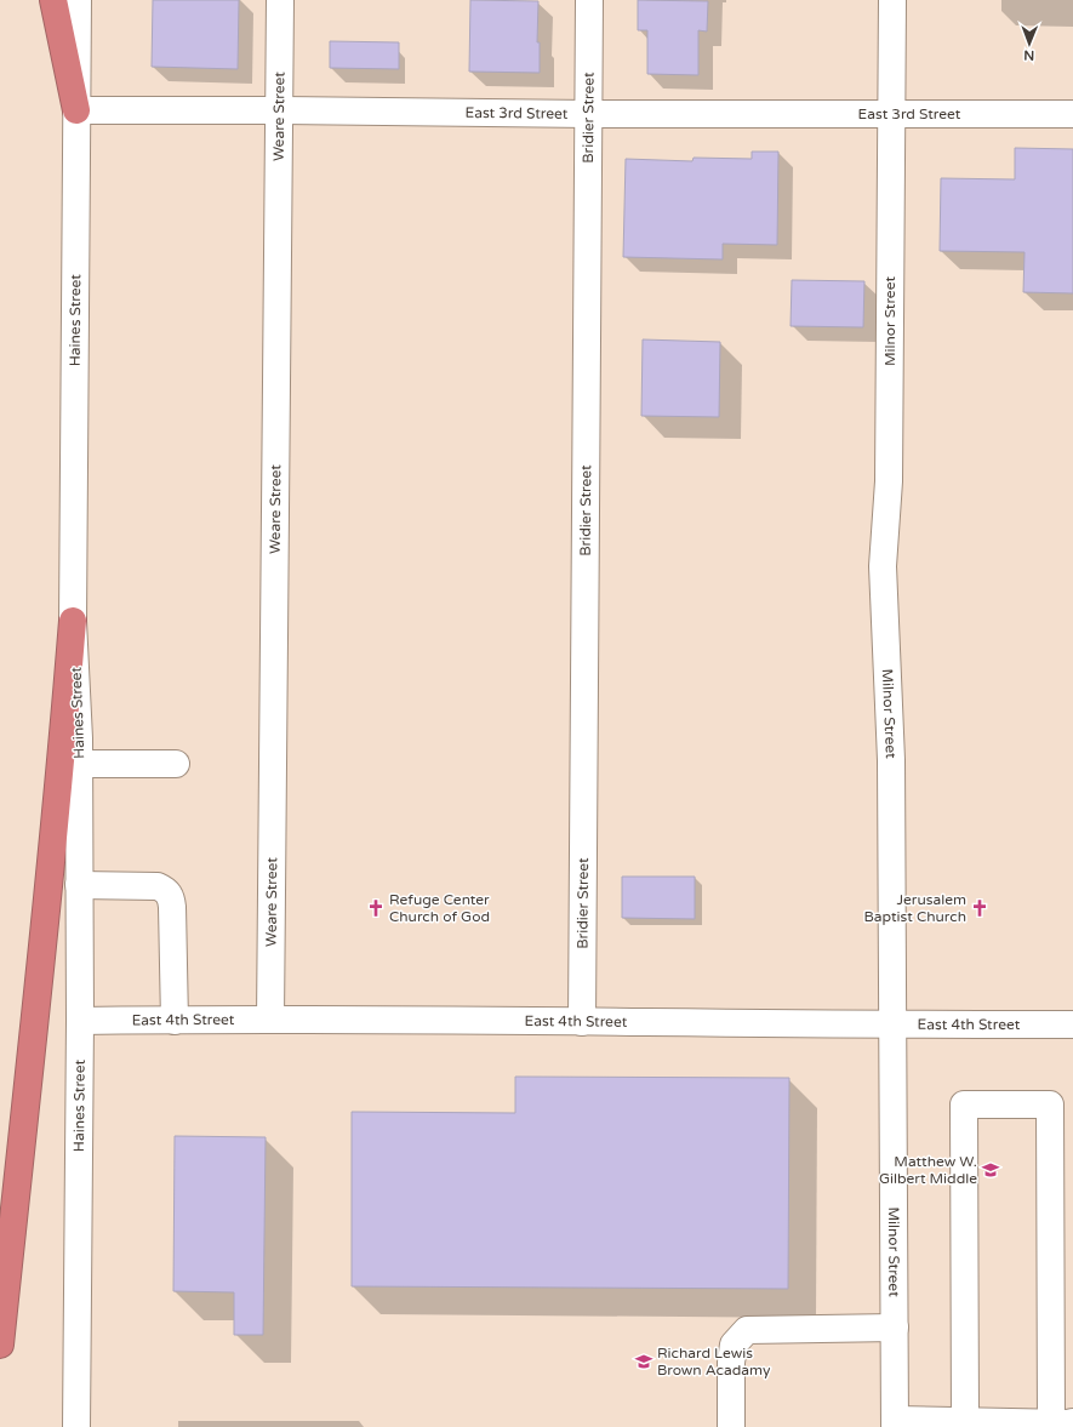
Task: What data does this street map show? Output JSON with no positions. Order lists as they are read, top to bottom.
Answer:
{
  "streets": {
    "street": [
      "East 3rd Street",
      "Weare Street",
      "Bridier Street",
      "Haines Street",
      "Milnor Street",
      "East 4th Street"
    ]
  },
  "crossings": [
    ["East 3rd Street", "Weare Street"],
    ["East 3rd Street", "Bridier Street"],
    ["East 3rd Street", "Haines Street"],
    ["East 3rd Street", "Milnor Street"],
    ["Weare Street", "East 4th Street"],
    ["Bridier Street", "East 4th Street"],
    ["Haines Street", "East 4th Street"],
    ["Milnor Street", "East 4th Street"]
  ],
  "places": {
    "church": ["Refuge Center Church of God", "Jerusalem Baptist Church"],
    "school or university": ["Matthew W. Gilbert Middle", "Richard Lewis Brown Acadamy"]
  },
  "north": "bottom"
}
